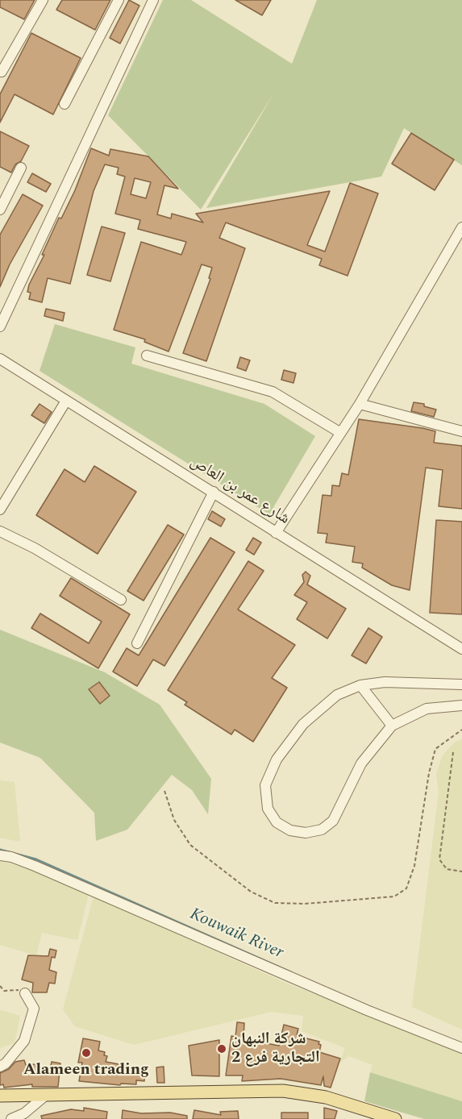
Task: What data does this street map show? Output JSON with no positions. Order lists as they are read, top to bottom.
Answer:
{
  "streets": {
    "street": ["شارع عمر بن العاص"]
  },
  "water": ["Kouwaik River"],
  "places": ["شركة النبهان التجارية فرع 2", "Alameen trading"]
}
